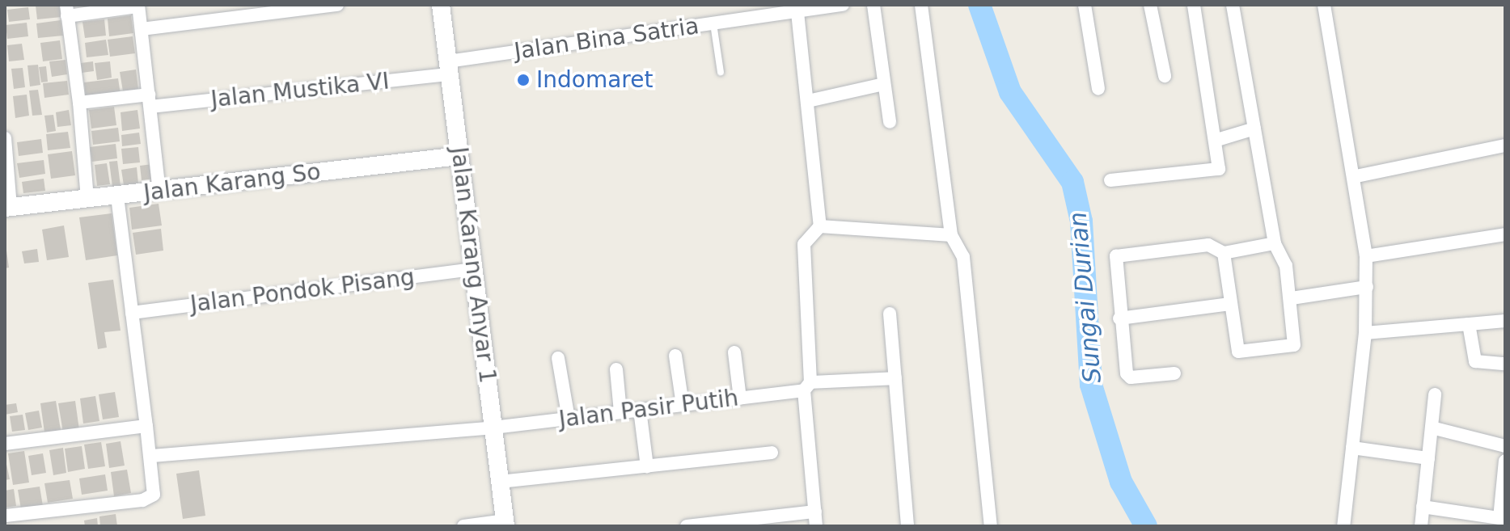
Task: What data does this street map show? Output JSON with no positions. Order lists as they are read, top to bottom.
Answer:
{
  "streets": {
    "main road": ["Jalan Karang So", "Jalan Karang Anyar 1"],
    "street": [
      "Jalan Bina Satria",
      "Jalan Mustika VI",
      "Jalan Pondok Pisang",
      "Jalan Pasir Putih"
    ]
  },
  "crossings": [
    ["Jalan Bina Satria", "Jalan Mustika VI"],
    ["Jalan Bina Satria", "Jalan Karang Anyar 1"],
    ["Jalan Mustika VI", "Jalan Karang Anyar 1"],
    ["Jalan Karang So", "Jalan Karang Anyar 1"],
    ["Jalan Karang Anyar 1", "Jalan Pondok Pisang"],
    ["Jalan Karang Anyar 1", "Jalan Pasir Putih"]
  ],
  "water": ["Sungai Durian"],
  "places": ["Indomaret"]
}
